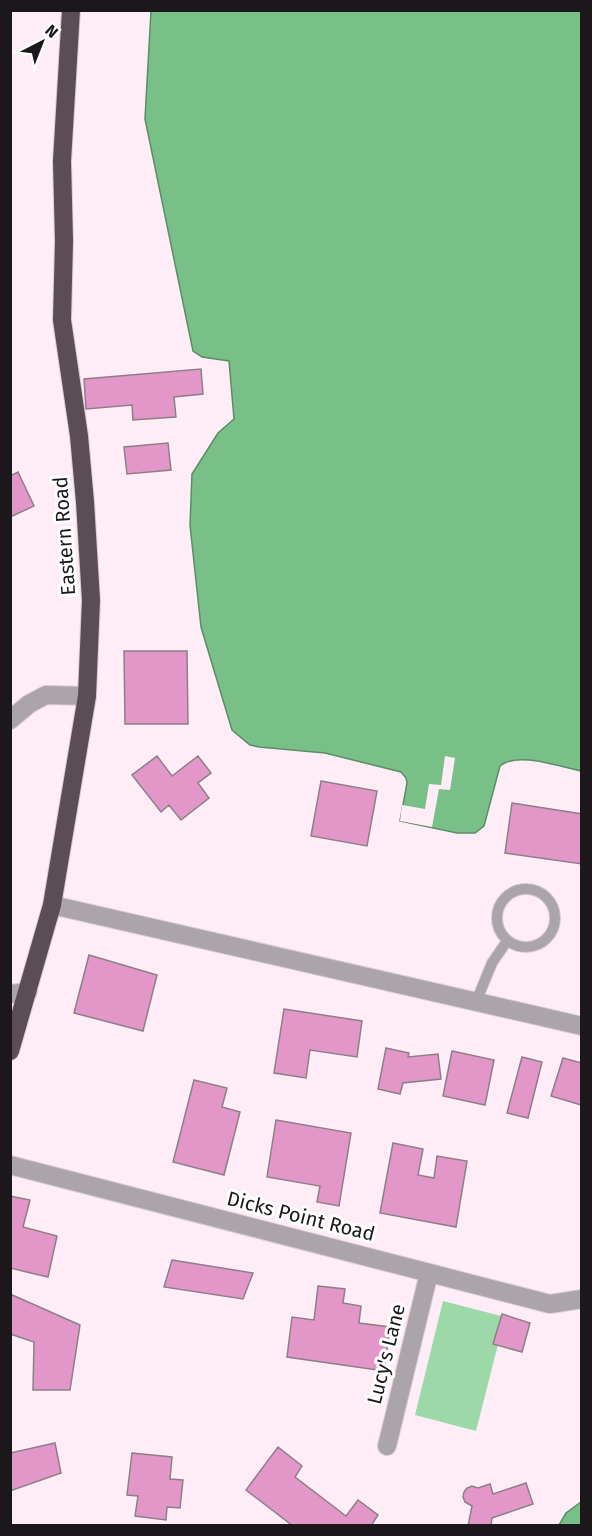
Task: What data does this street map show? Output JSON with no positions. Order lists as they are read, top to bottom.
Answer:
{
  "streets": {
    "highway": ["Eastern Road"],
    "street": ["Dicks Point Road", "Lucy's Lane"]
  },
  "crossings": [
    ["Dicks Point Road", "Lucy's Lane"]
  ],
  "north": "top right"
}
